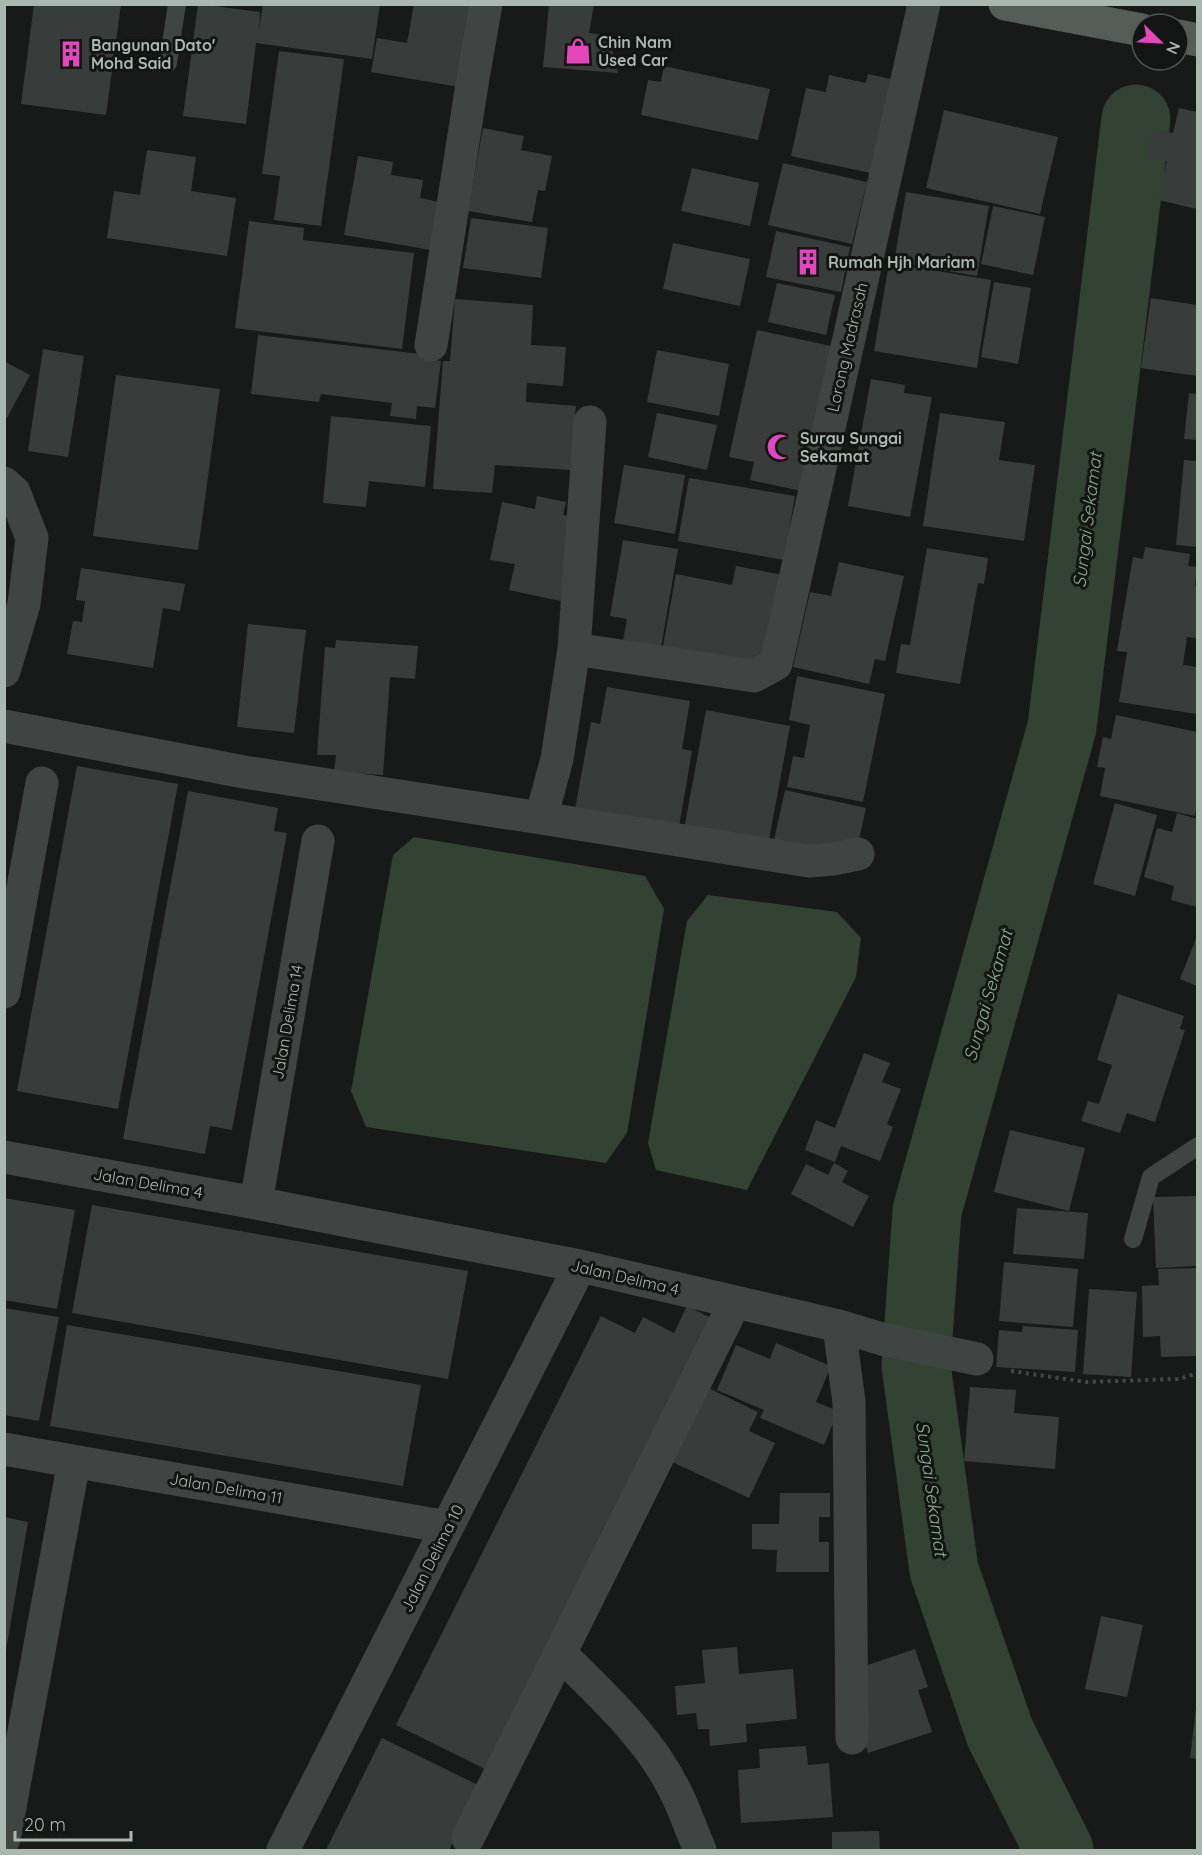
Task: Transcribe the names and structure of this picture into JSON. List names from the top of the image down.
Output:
{
  "streets": {
    "street": [
      "Lorong Madrasah",
      "Jalan Delima 14",
      "Jalan Delima 4",
      "Jalan Delima 11",
      "Jalan Delima 10"
    ]
  },
  "crossings": [
    ["Jalan Delima 14", "Jalan Delima 4"],
    ["Jalan Delima 4", "Jalan Delima 10"],
    ["Jalan Delima 11", "Jalan Delima 10"]
  ],
  "water": ["Sungai Sekamat"],
  "places": {
    "shop": ["Chin Nam Used Car"],
    "building": ["Bangunan Dato' Mohd Said", "Rumah Hjh Mariam"],
    "mosque": ["Surau Sungai Sekamat"]
  },
  "scale_bar": "20 m",
  "north": "bottom right"
}
